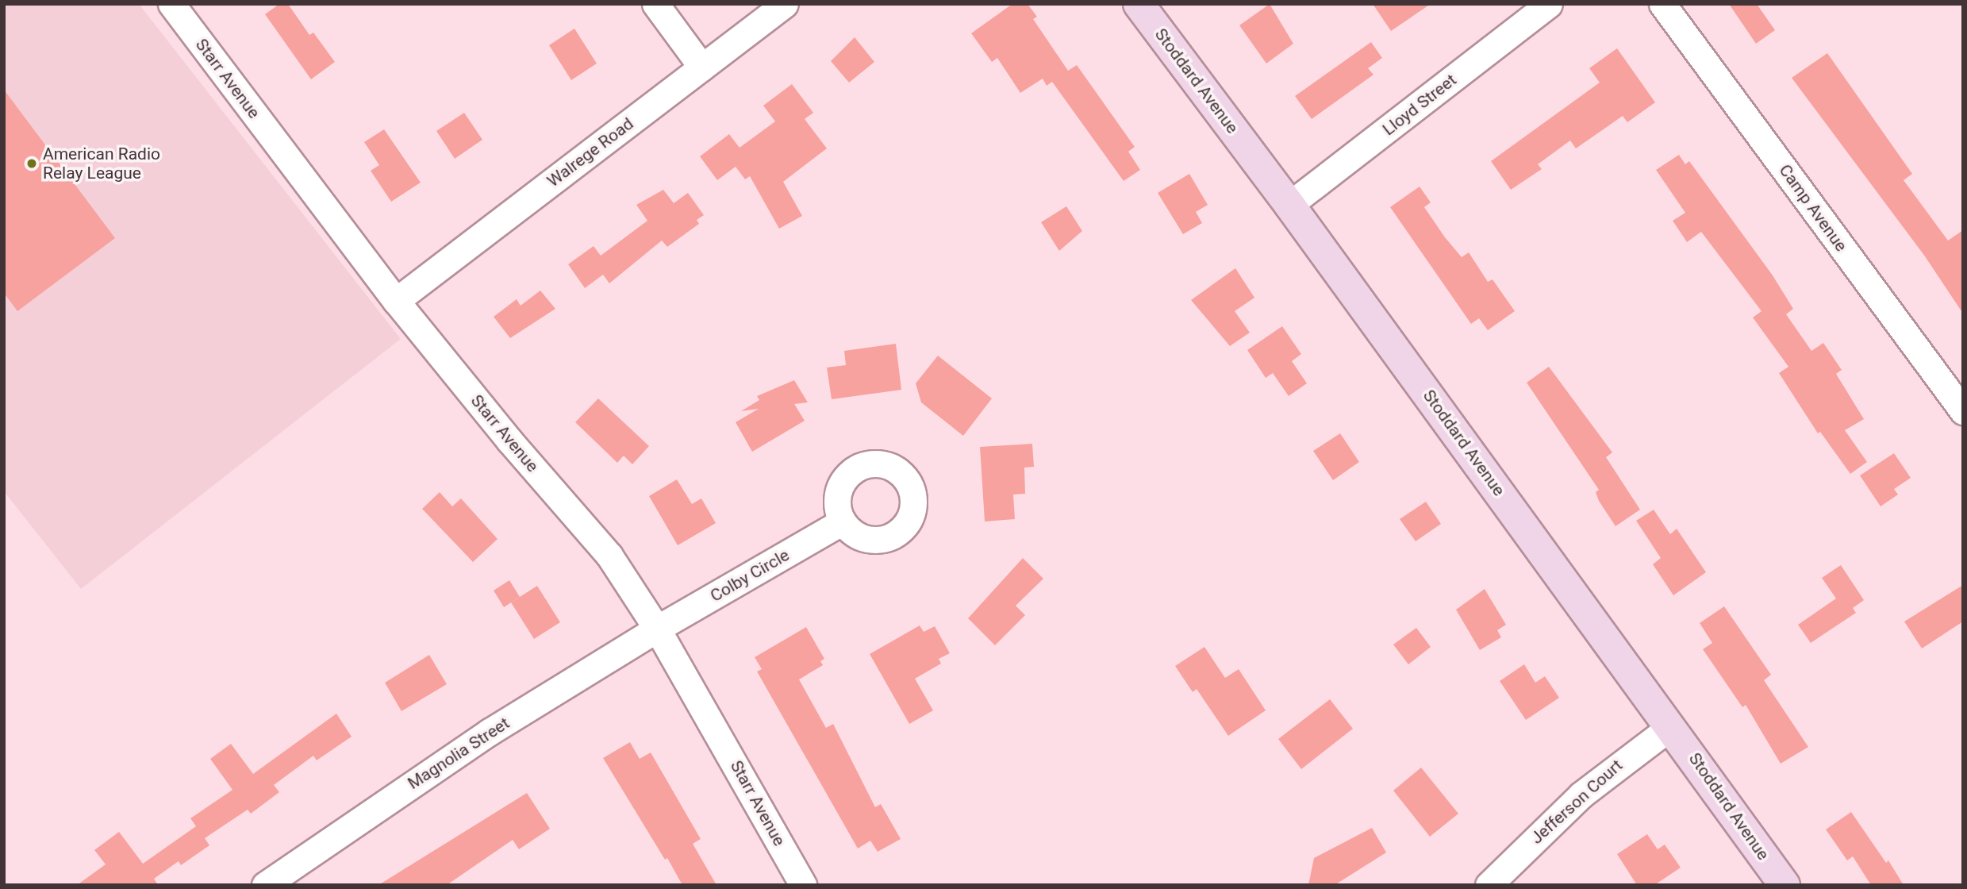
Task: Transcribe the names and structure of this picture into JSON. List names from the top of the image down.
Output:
{
  "streets": {
    "street": [
      "Starr Avenue",
      "Stoddard Avenue",
      "Lloyd Street",
      "Walrege Road",
      "Camp Avenue",
      "Colby Circle",
      "Magnolia Street",
      "Jefferson Court"
    ]
  },
  "crossings": [
    ["Starr Avenue", "Walrege Road"],
    ["Starr Avenue", "Colby Circle"],
    ["Starr Avenue", "Magnolia Street"],
    ["Stoddard Avenue", "Lloyd Street"],
    ["Stoddard Avenue", "Jefferson Court"],
    ["Colby Circle", "Magnolia Street"]
  ],
  "places": ["American Radio Relay League"]
}
